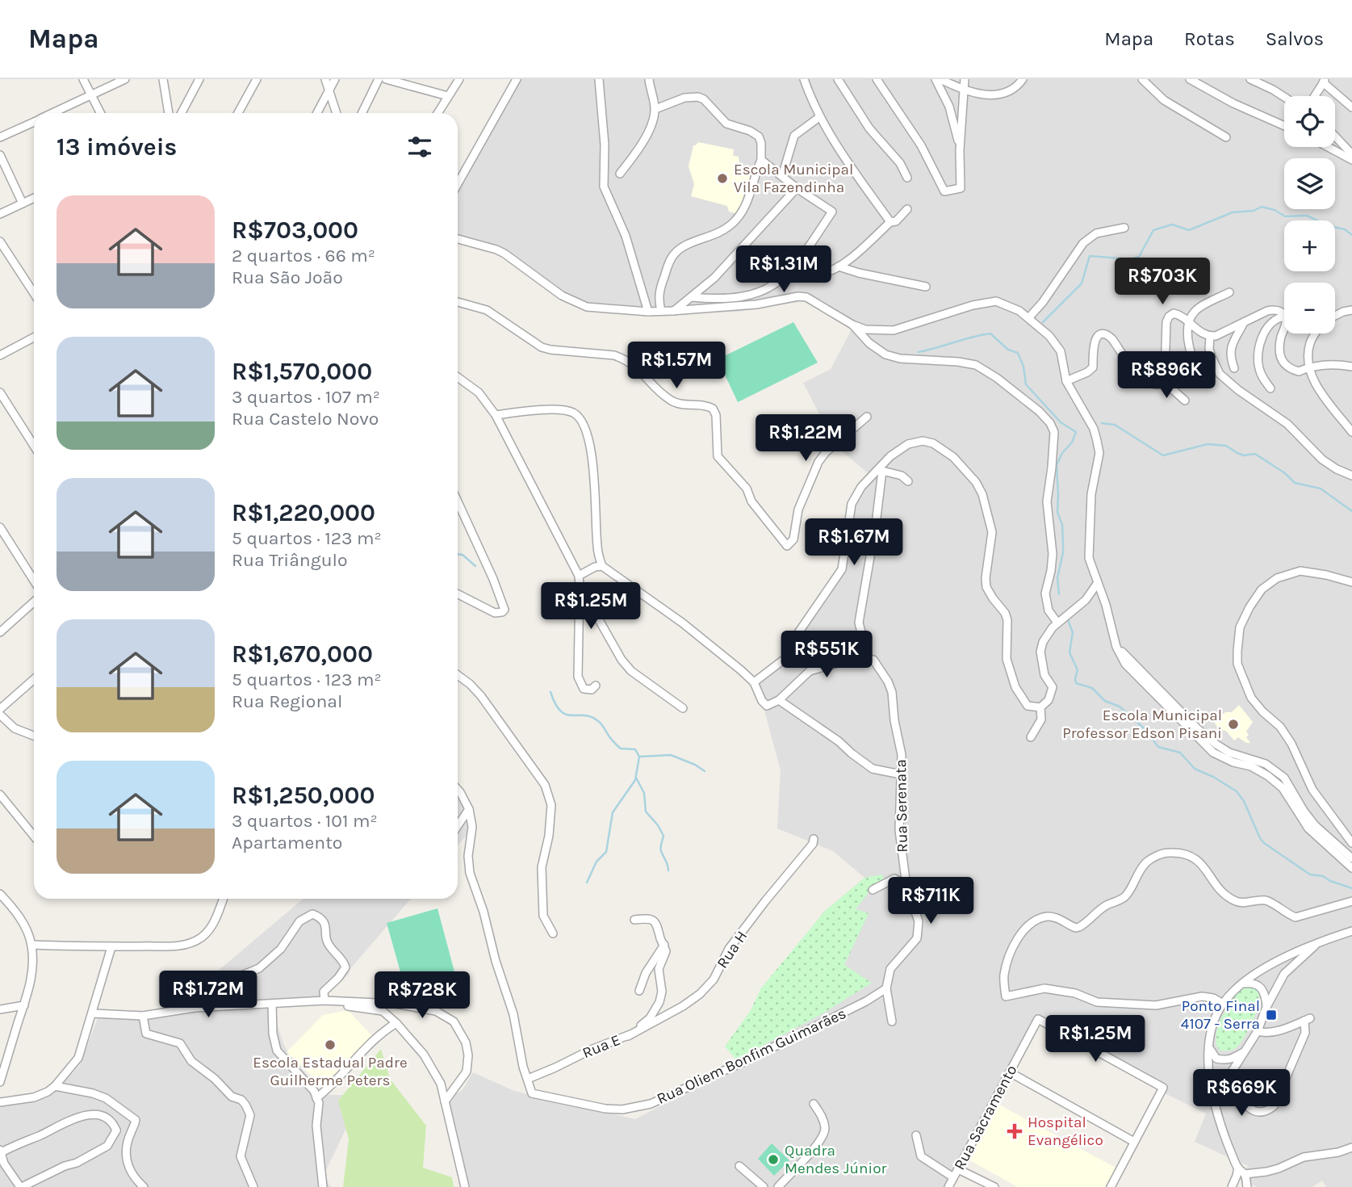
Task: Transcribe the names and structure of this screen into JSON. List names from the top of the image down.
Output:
{
  "streets": {
    "street": [
      "Rua Serenata",
      "Rua H",
      "Rua E",
      "Rua Oliem Bonfim Guimarães",
      "Rua Sacramento"
    ]
  },
  "crossings": [
    ["Rua Serenata", "Rua Oliem Bonfim Guimarães"],
    ["Rua H", "Rua E"],
    ["Rua E", "Rua Oliem Bonfim Guimarães"]
  ],
  "places": {
    "other": [
      "Escola Municipal Vila Fazendinha",
      "Escola Municipal Professor Edson Pisani",
      "Escola Estadual Padre Guilherme Peters",
      "Quadra Mendes Júnior"
    ],
    "transit": ["Ponto Final 4107 - Serra"],
    "health": ["Hospital Evangélico"]
  },
  "page": {
    "header": "Mapa",
    "nav": ["Mapa", "Rotas", "Salvos"],
    "map_buttons": ["+", "−"],
    "heading": "13 imóveis",
    "list": [
      {
        "name": "R$703,000",
        "note": "2 quartos · 66 m² · Rua São João"
      },
      {
        "name": "R$1,570,000",
        "note": "3 quartos · 107 m² · Rua Castelo Novo"
      },
      {
        "name": "R$1,220,000",
        "note": "5 quartos · 123 m² · Rua Triângulo"
      },
      {
        "name": "R$1,670,000",
        "note": "5 quartos · 123 m² · Rua Regional"
      },
      {
        "name": "R$1,250,000",
        "note": "3 quartos · 101 m² · Apartamento"
      }
    ],
    "price": [
      "R$1.31M",
      "R$703K",
      "R$1.57M",
      "R$896K",
      "R$1.22M",
      "R$1.67M",
      "R$1.25M",
      "R$551K",
      "R$711K",
      "R$1.72M",
      "R$728K",
      "R$1.25M",
      "R$669K"
    ]
  }
}
